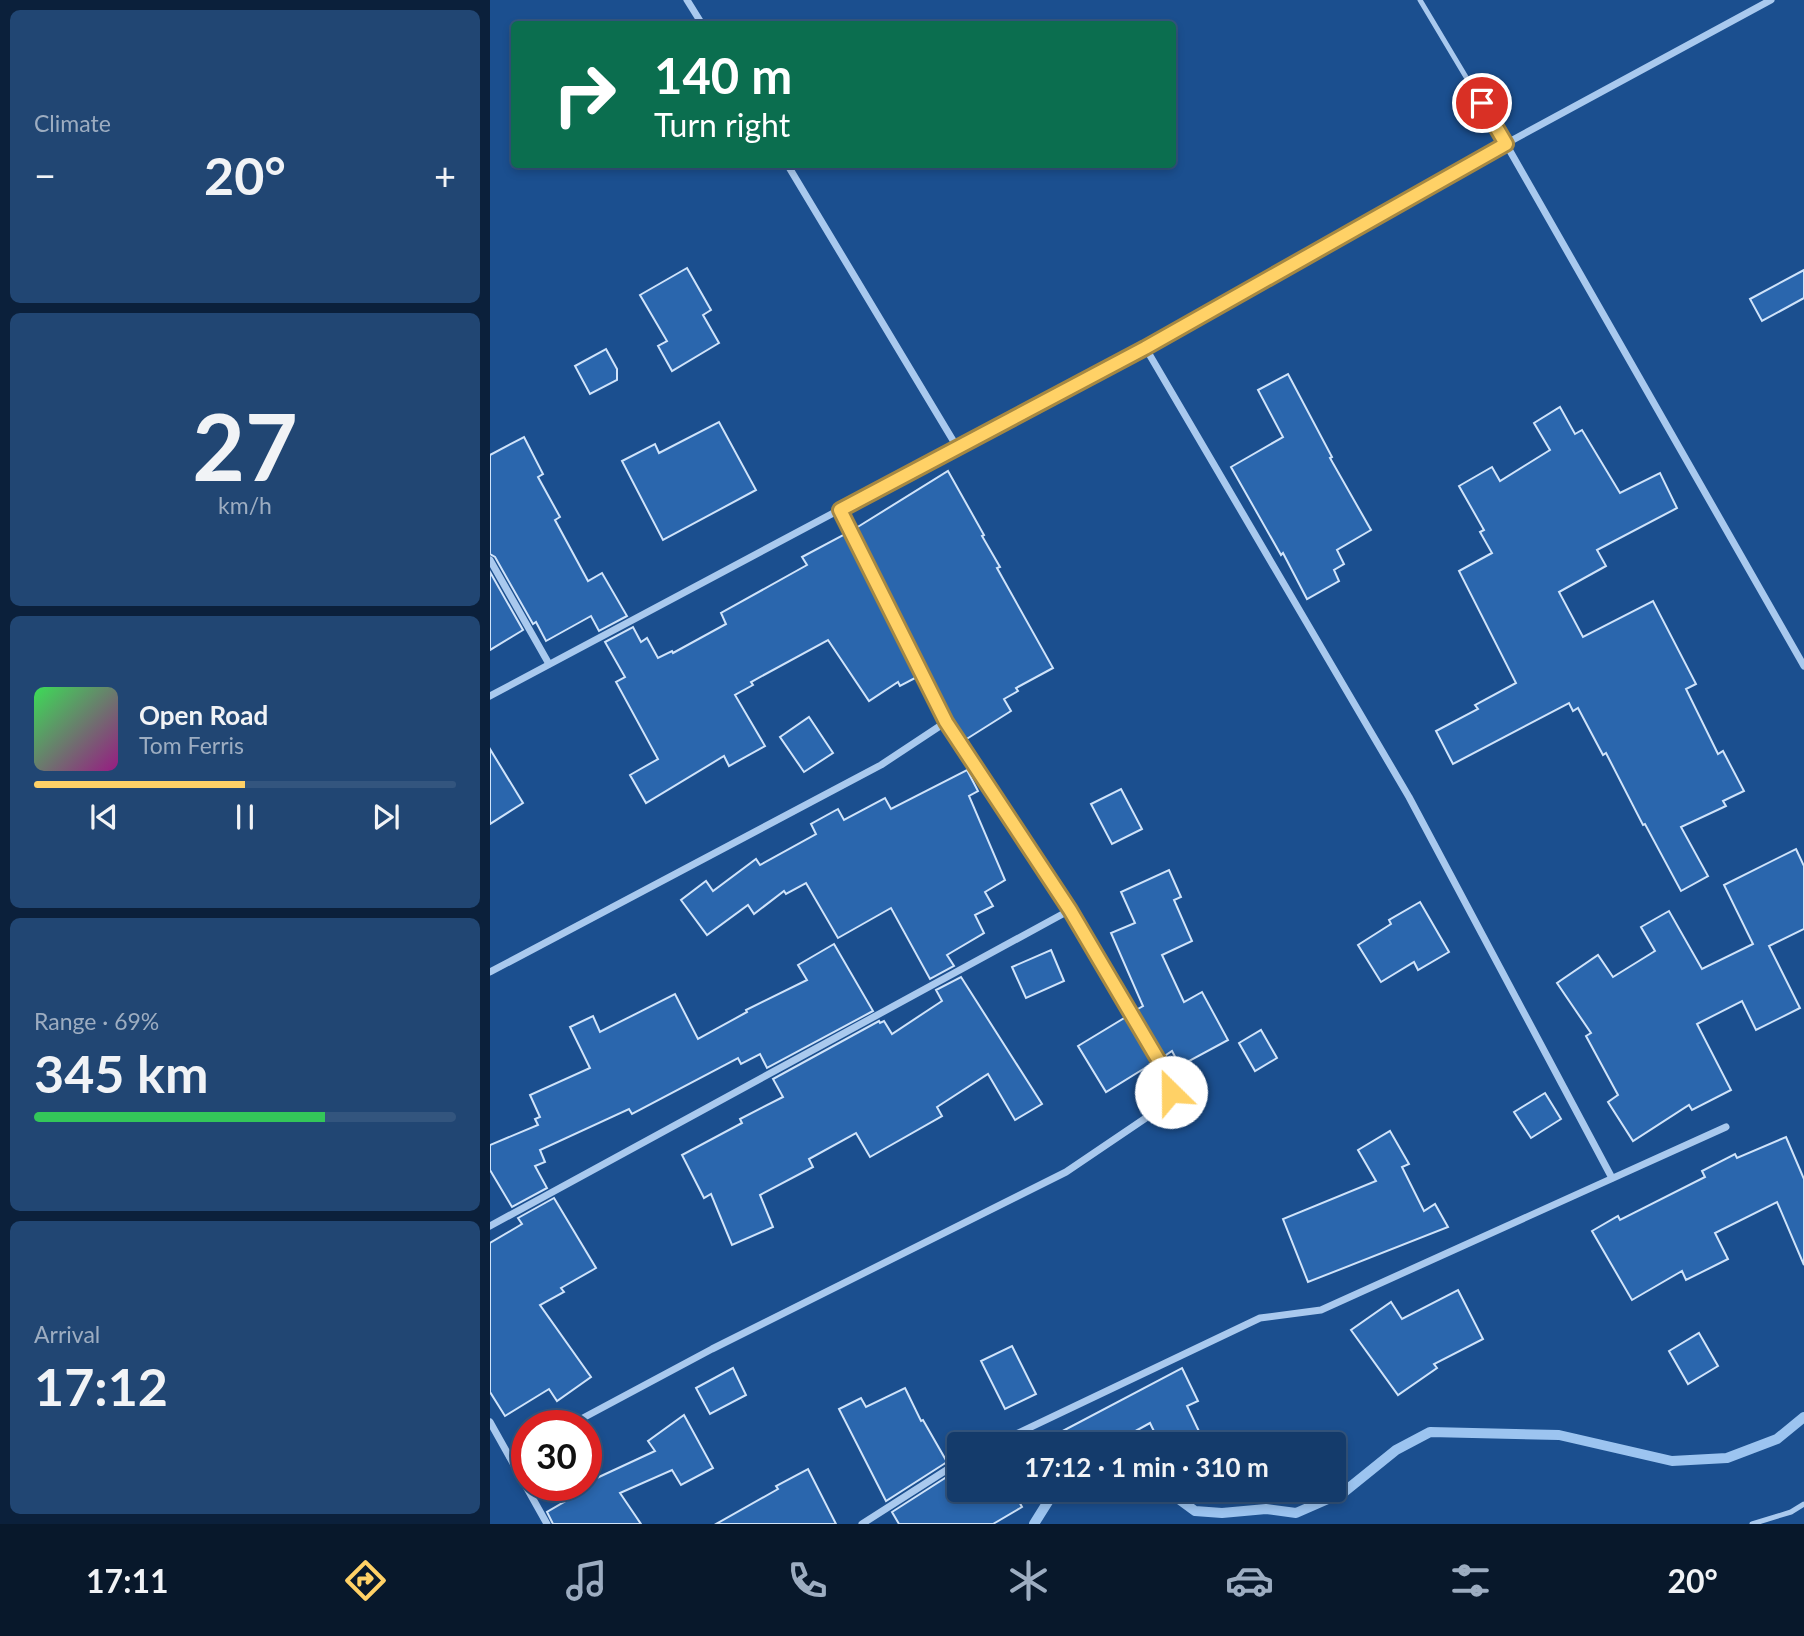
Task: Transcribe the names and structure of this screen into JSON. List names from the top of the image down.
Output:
{
  "page": {
    "tile": [
      "Climate",
      ["27", "km/h"],
      ["Range · 69%", "345 km"],
      ["Arrival", "17:12"]
    ],
    "turn": ["140 m", "Turn right"],
    "heat": ["−", "20°", "+"],
    "song": ["Open Road", "Tom Ferris"],
    "limit": "30",
    "trip": "17:12 · 1 min · 310 m",
    "tabs": ["17:11", "20°"]
  }
}
